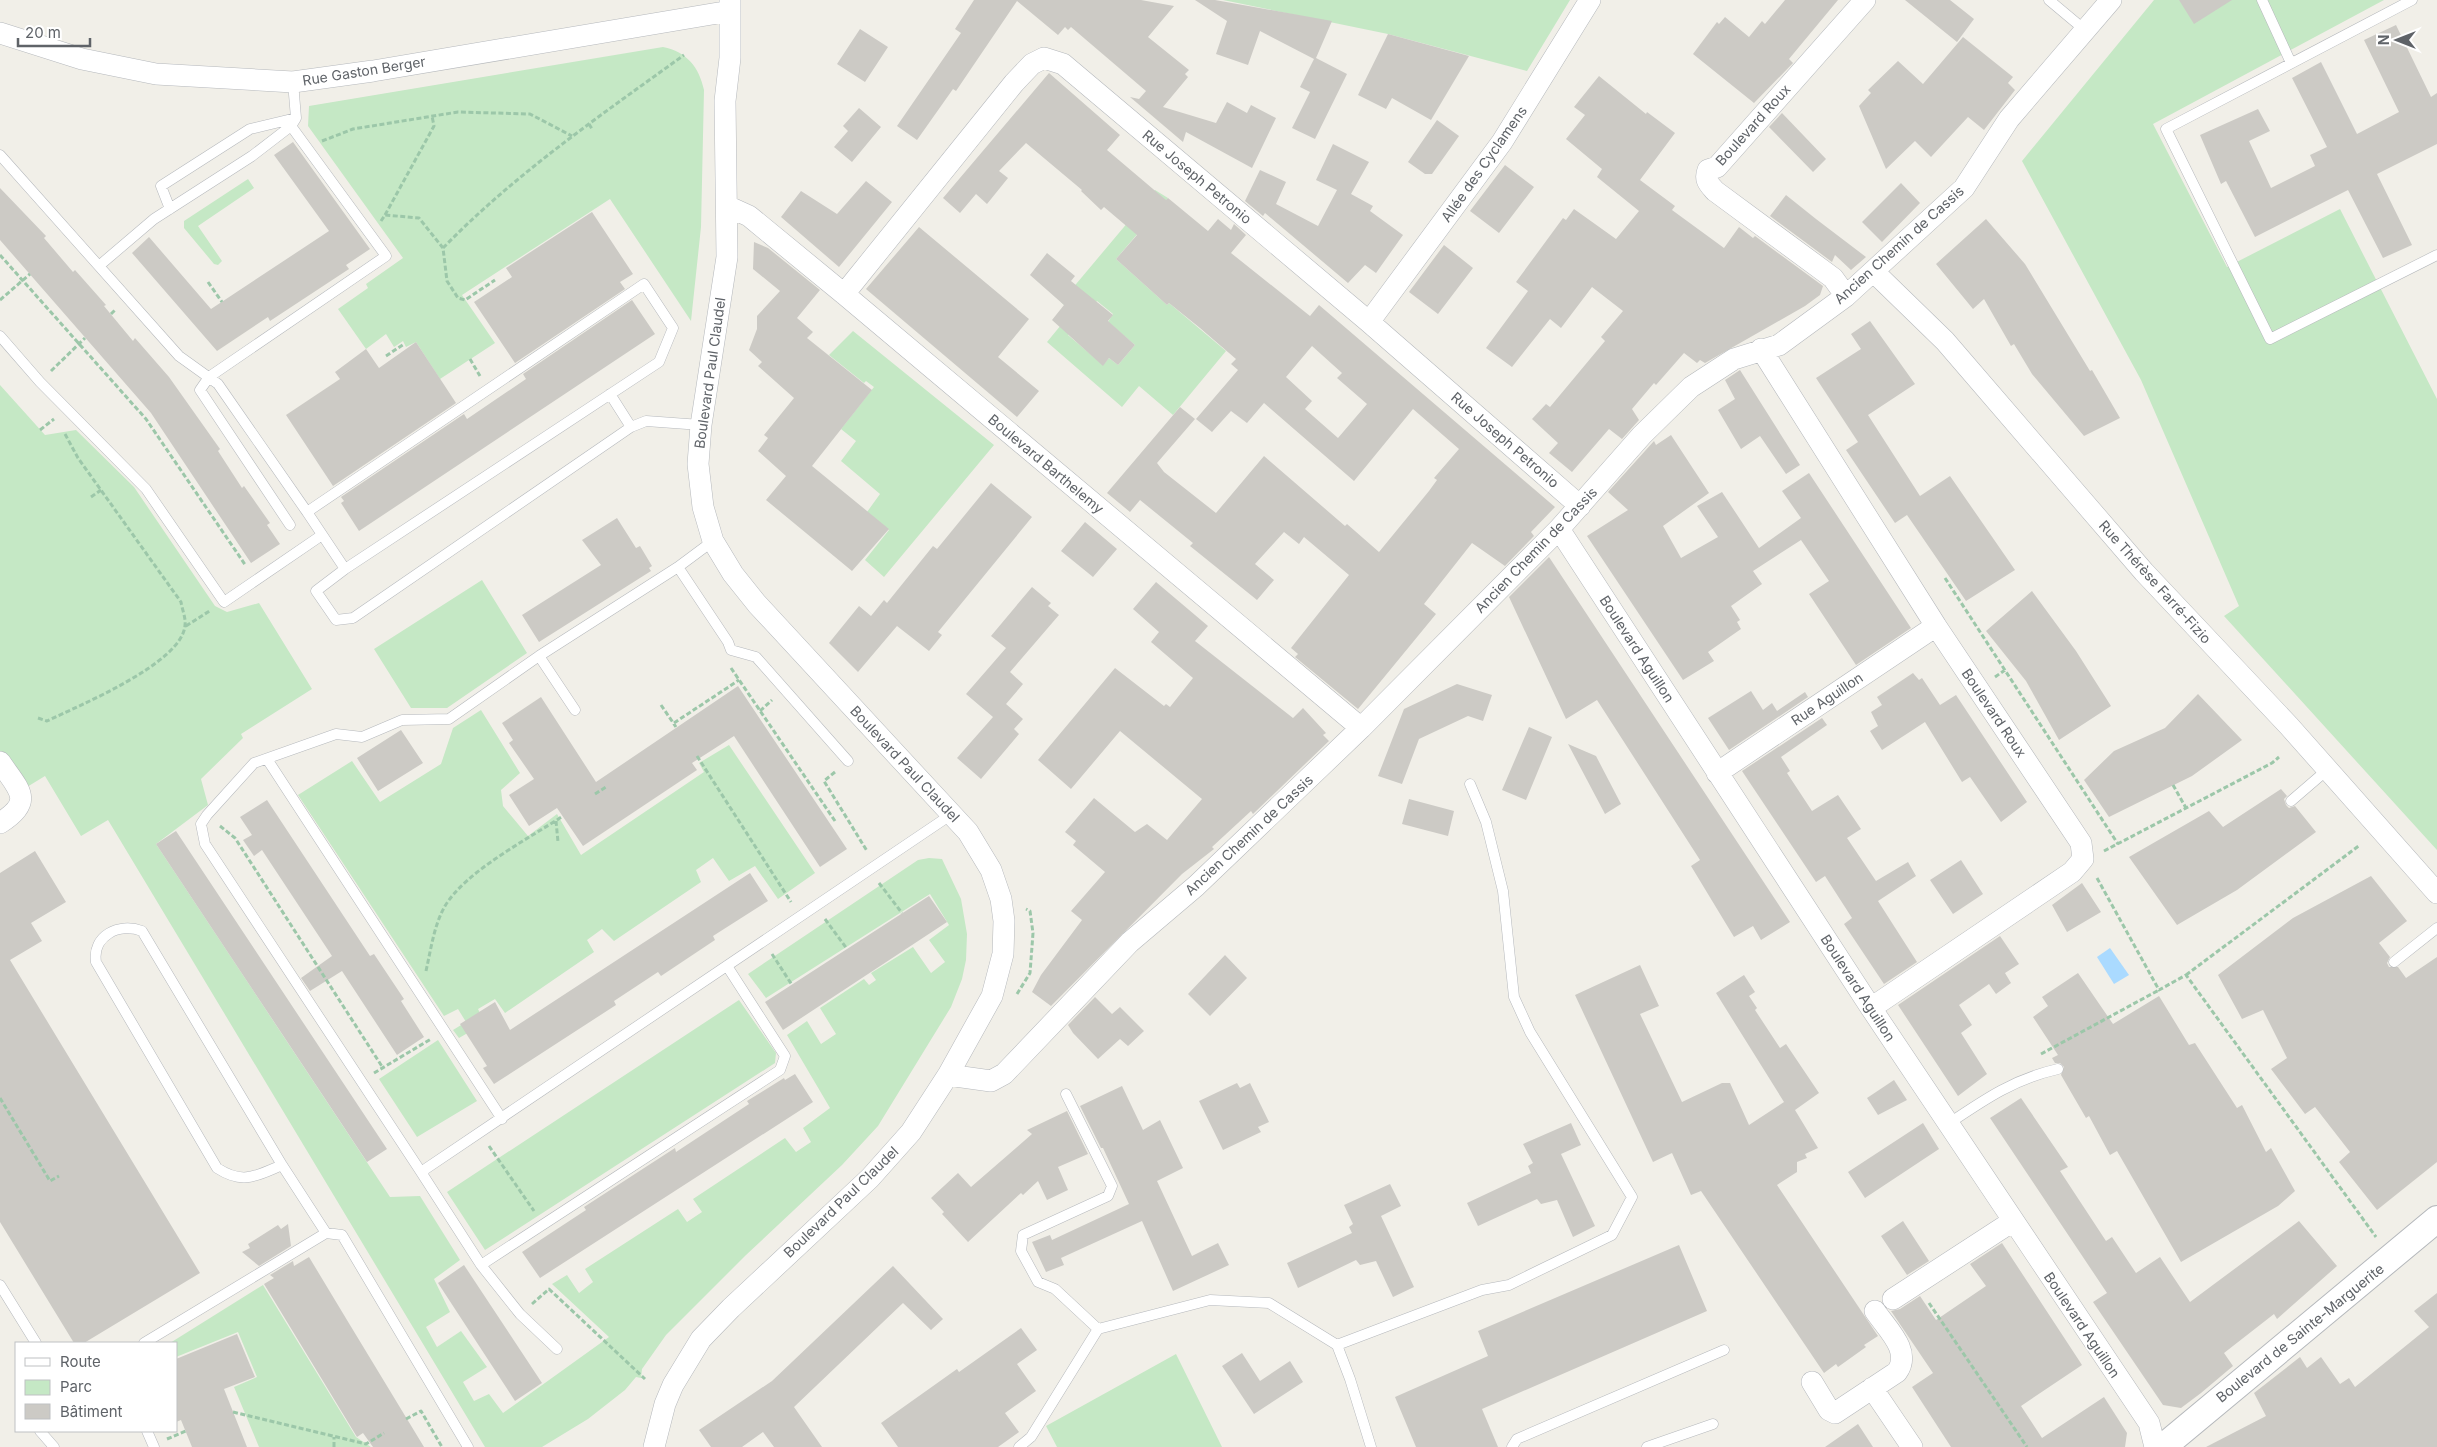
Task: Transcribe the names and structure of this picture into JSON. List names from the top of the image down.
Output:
{
  "streets": {
    "street": [
      "Rue Gaston Berger",
      "Boulevard Roux",
      "Allée des Cyclamens",
      "Rue Joseph Petronio",
      "Ancien Chemin de Cassis",
      "Boulevard Paul Claudel",
      "Boulevard Barthelemy",
      "Rue Thérèse Farré-Fizio",
      "Boulevard Aguillon",
      "Rue Aguillon",
      "Boulevard de Sainte-Marguerite"
    ]
  },
  "crossings": [
    ["Rue Gaston Berger", "Boulevard Paul Claudel"],
    ["Boulevard Roux", "Ancien Chemin de Cassis"],
    ["Boulevard Roux", "Rue Aguillon"],
    ["Allée des Cyclamens", "Rue Joseph Petronio"],
    ["Rue Joseph Petronio", "Ancien Chemin de Cassis"],
    ["Rue Joseph Petronio", "Boulevard Barthelemy"],
    ["Ancien Chemin de Cassis", "Boulevard Paul Claudel"],
    ["Ancien Chemin de Cassis", "Boulevard Barthelemy"],
    ["Ancien Chemin de Cassis", "Rue Thérèse Farré-Fizio"],
    ["Ancien Chemin de Cassis", "Boulevard Aguillon"],
    ["Boulevard Paul Claudel", "Boulevard Barthelemy"],
    ["Boulevard Aguillon", "Rue Aguillon"]
  ],
  "legend": ["Route", "Parc", "Bâtiment"],
  "scale_bar": "20 m",
  "north": "left"
}
